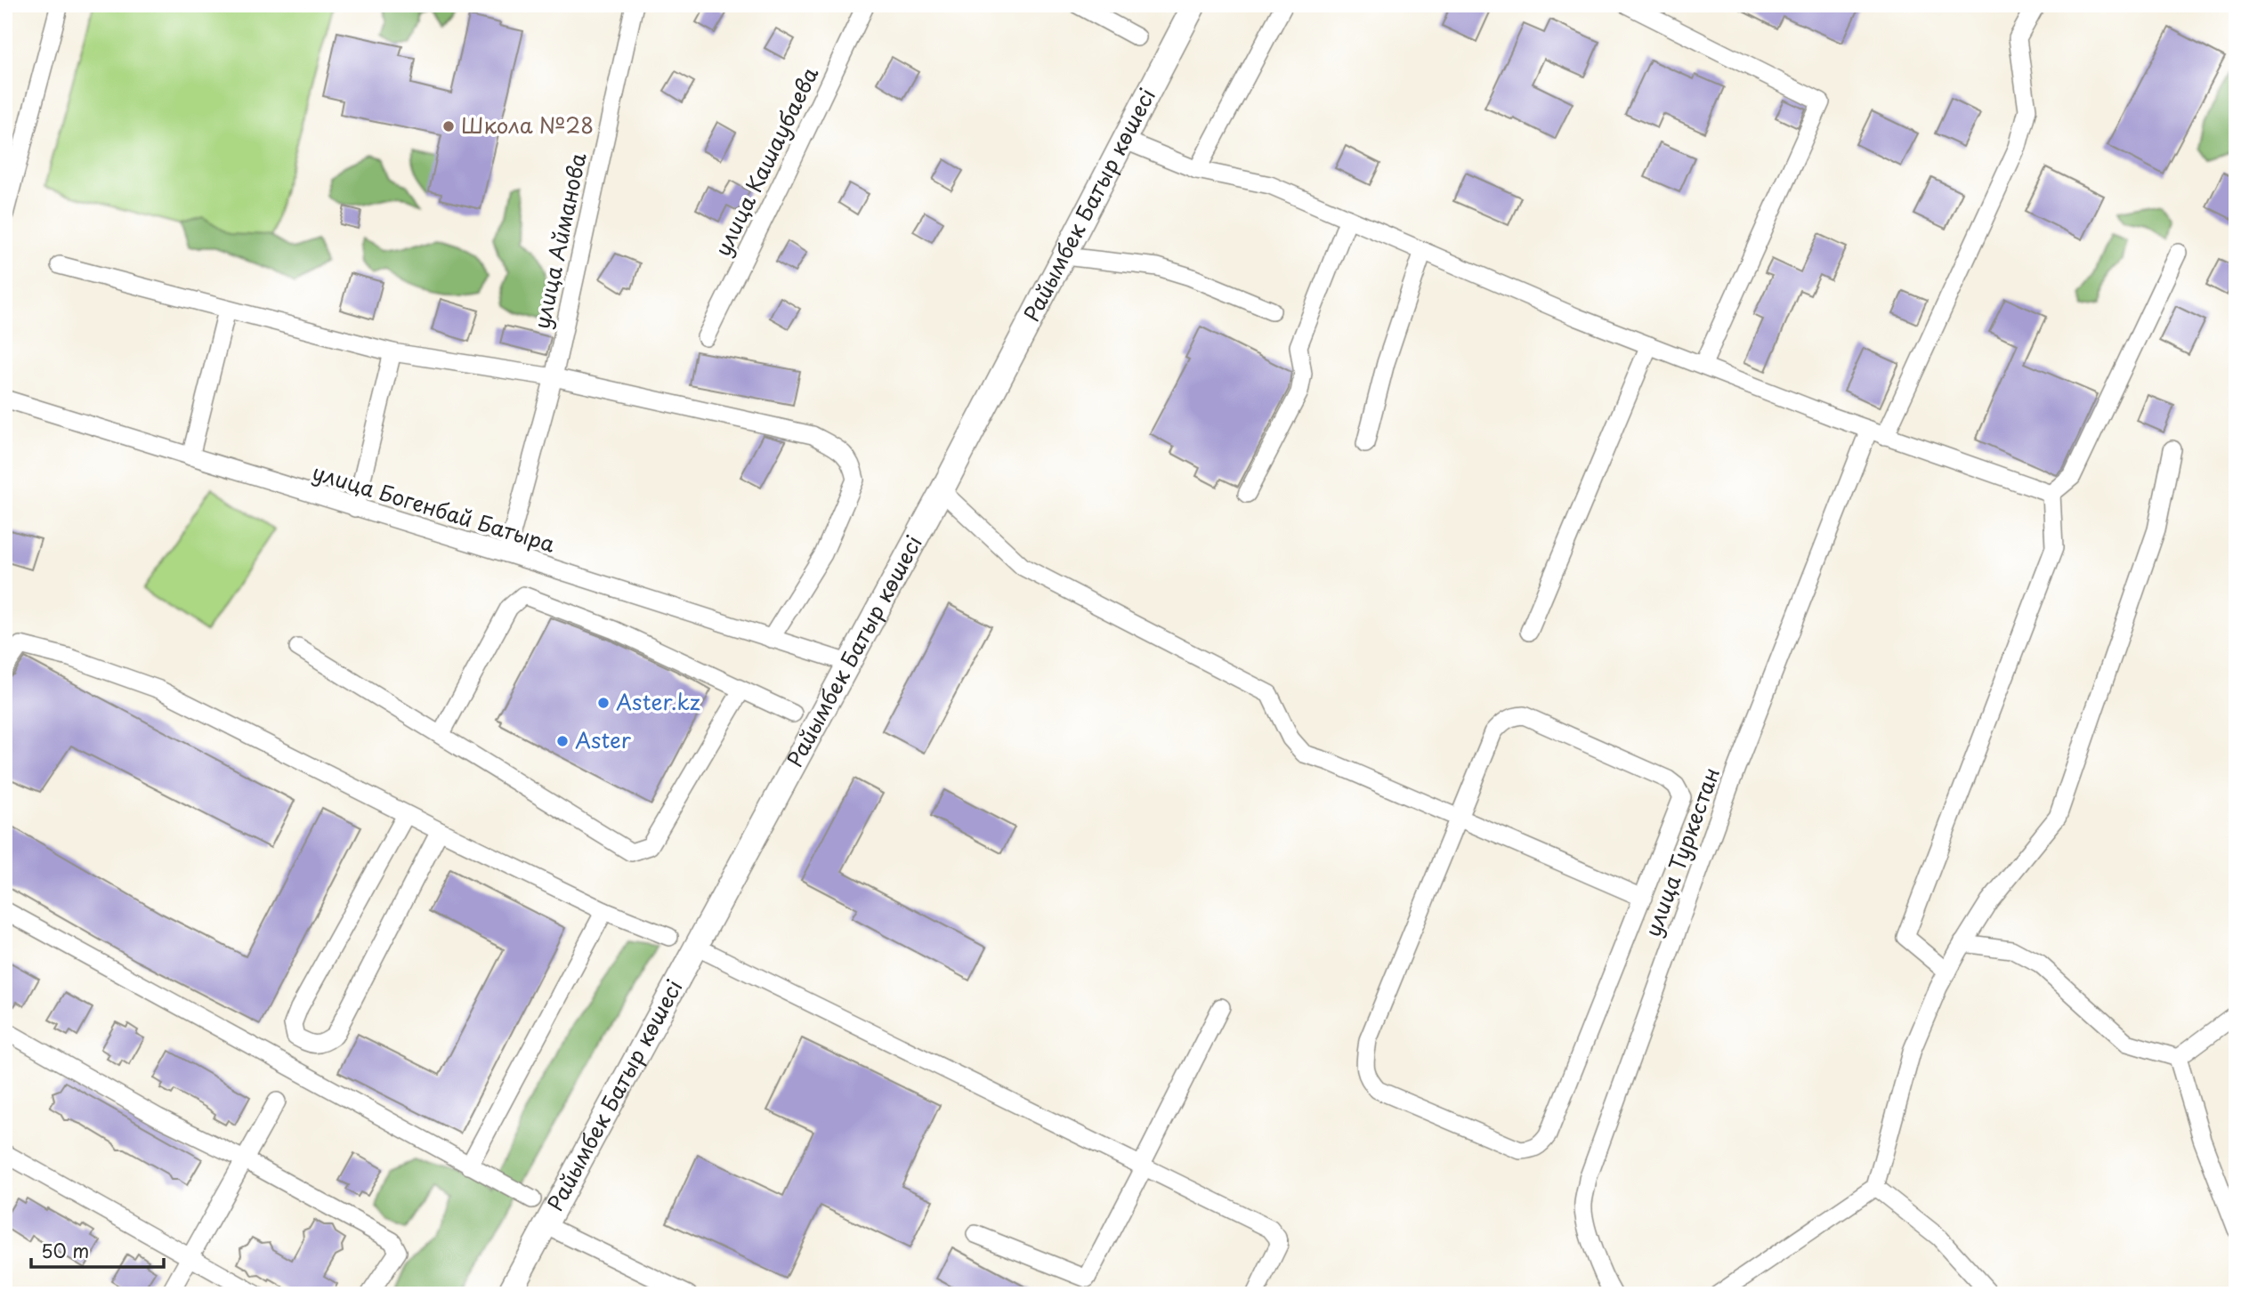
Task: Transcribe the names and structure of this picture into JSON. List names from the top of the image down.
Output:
{
  "streets": {
    "main road": ["Райымбек Батыр көшесі"],
    "street": [
      "улица Кашаубаева",
      "улица Айманова",
      "улица Богенбай Батыра",
      "улица Туркестан"
    ]
  },
  "crossings": [
    ["Райымбек Батыр көшесі", "улица Богенбай Батыра"],
    ["улица Айманова", "улица Богенбай Батыра"]
  ],
  "places": ["Школа №28", "Aster.kz", "Aster"],
  "scale_bar": "50 m"
}
